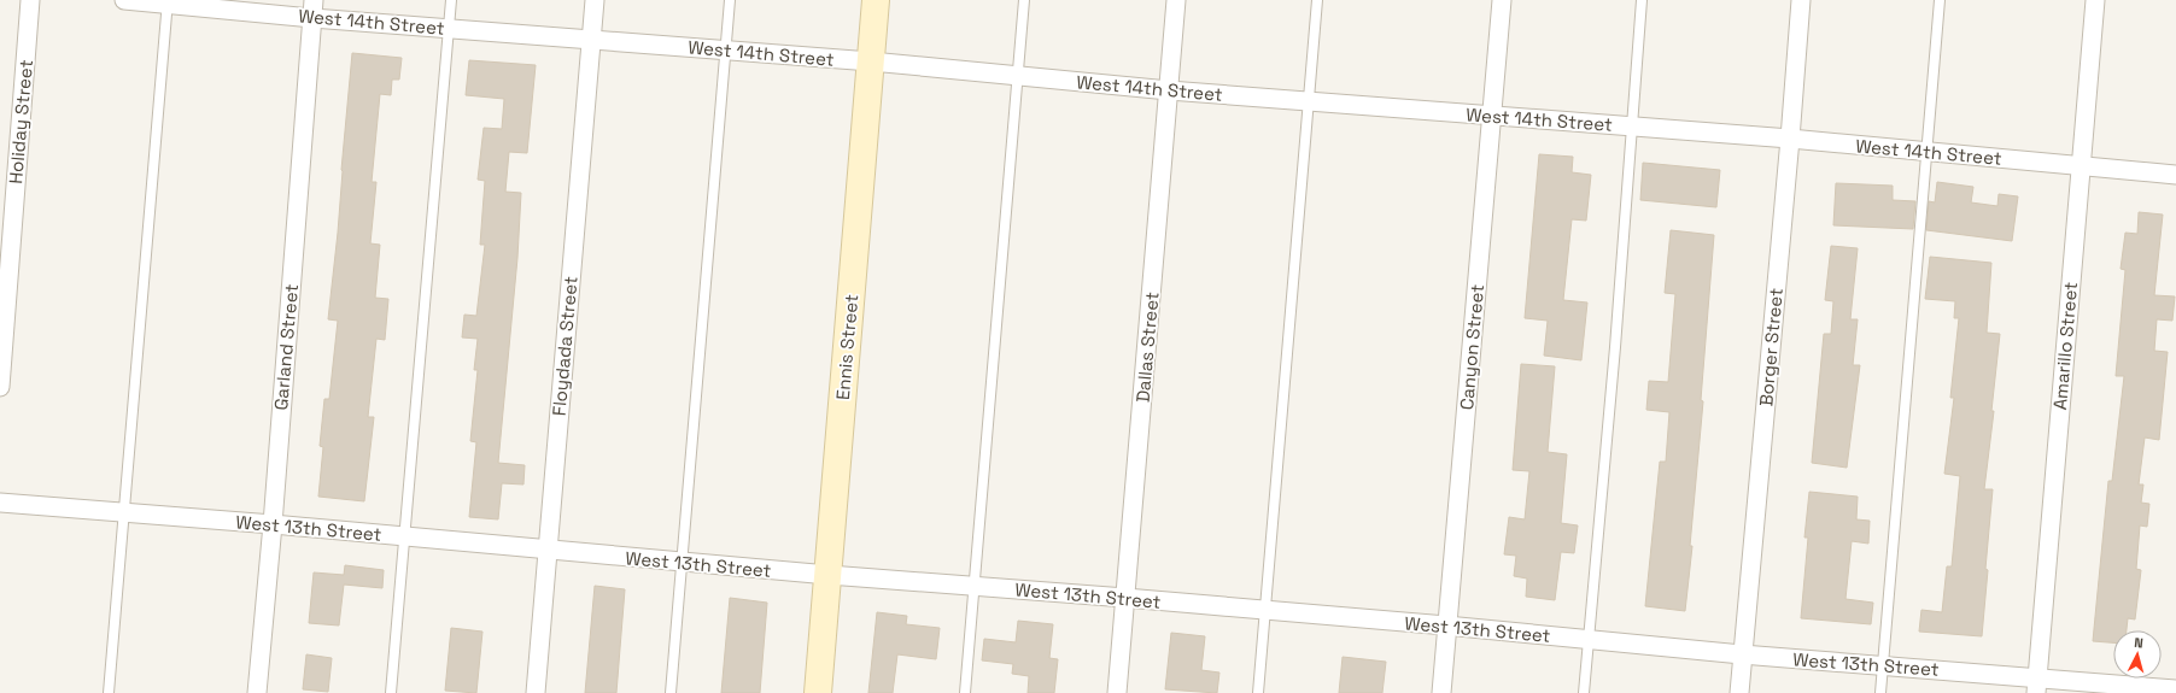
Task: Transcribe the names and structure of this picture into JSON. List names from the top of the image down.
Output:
{
  "streets": {
    "main road": ["Ennis Street"],
    "street": [
      "West 14th Street",
      "Holiday Street",
      "Floydada Street",
      "Amarillo Street",
      "Garland Street",
      "Dallas Street",
      "Canyon Street",
      "Borger Street",
      "West 13th Street"
    ]
  },
  "crossings": [
    ["West 14th Street", "Floydada Street"],
    ["West 14th Street", "Amarillo Street"],
    ["West 14th Street", "Garland Street"],
    ["West 14th Street", "Ennis Street"],
    ["West 14th Street", "Dallas Street"],
    ["West 14th Street", "Canyon Street"],
    ["West 14th Street", "Borger Street"],
    ["Floydada Street", "West 13th Street"],
    ["Amarillo Street", "West 13th Street"],
    ["Garland Street", "West 13th Street"],
    ["Ennis Street", "West 13th Street"],
    ["Dallas Street", "West 13th Street"],
    ["Canyon Street", "West 13th Street"],
    ["Borger Street", "West 13th Street"]
  ],
  "north": "top"
}
